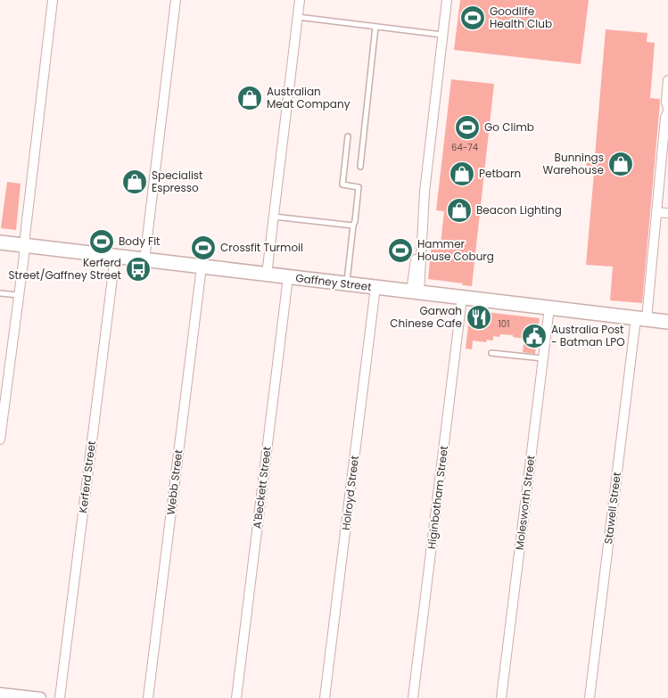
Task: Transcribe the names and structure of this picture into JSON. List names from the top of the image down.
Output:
{
  "streets": {
    "main road": ["Gaffney Street"],
    "street": [
      "Kerferd Street",
      "Webb Street",
      "A'Beckett Street",
      "Holroyd Street",
      "Higinbotham Street",
      "Molesworth Street",
      "Stawell Street"
    ]
  },
  "crossings": [
    ["Gaffney Street", "Kerferd Street"],
    ["Gaffney Street", "Webb Street"],
    ["Gaffney Street", "A'Beckett Street"],
    ["Gaffney Street", "Holroyd Street"],
    ["Gaffney Street", "Higinbotham Street"],
    ["Gaffney Street", "Molesworth Street"],
    ["Gaffney Street", "Stawell Street"]
  ],
  "places": {
    "sports": [
      "Goodlife Health Club",
      "Go Climb",
      "Body Fit",
      "Crossfit Turmoil",
      "Hammer House Coburg"
    ],
    "shop": [
      "Australian Meat Company",
      "Bunnings Warehouse",
      "Petbarn",
      "Specialist Espresso",
      "Beacon Lighting"
    ],
    "bus stop": ["Kerferd Street/Gaffney Street"],
    "restaurant": ["Garwah Chinese Cafe"],
    "public building": ["Australia Post - Batman LPO"]
  },
  "house_numbers": ["64-74", "101"]
}
